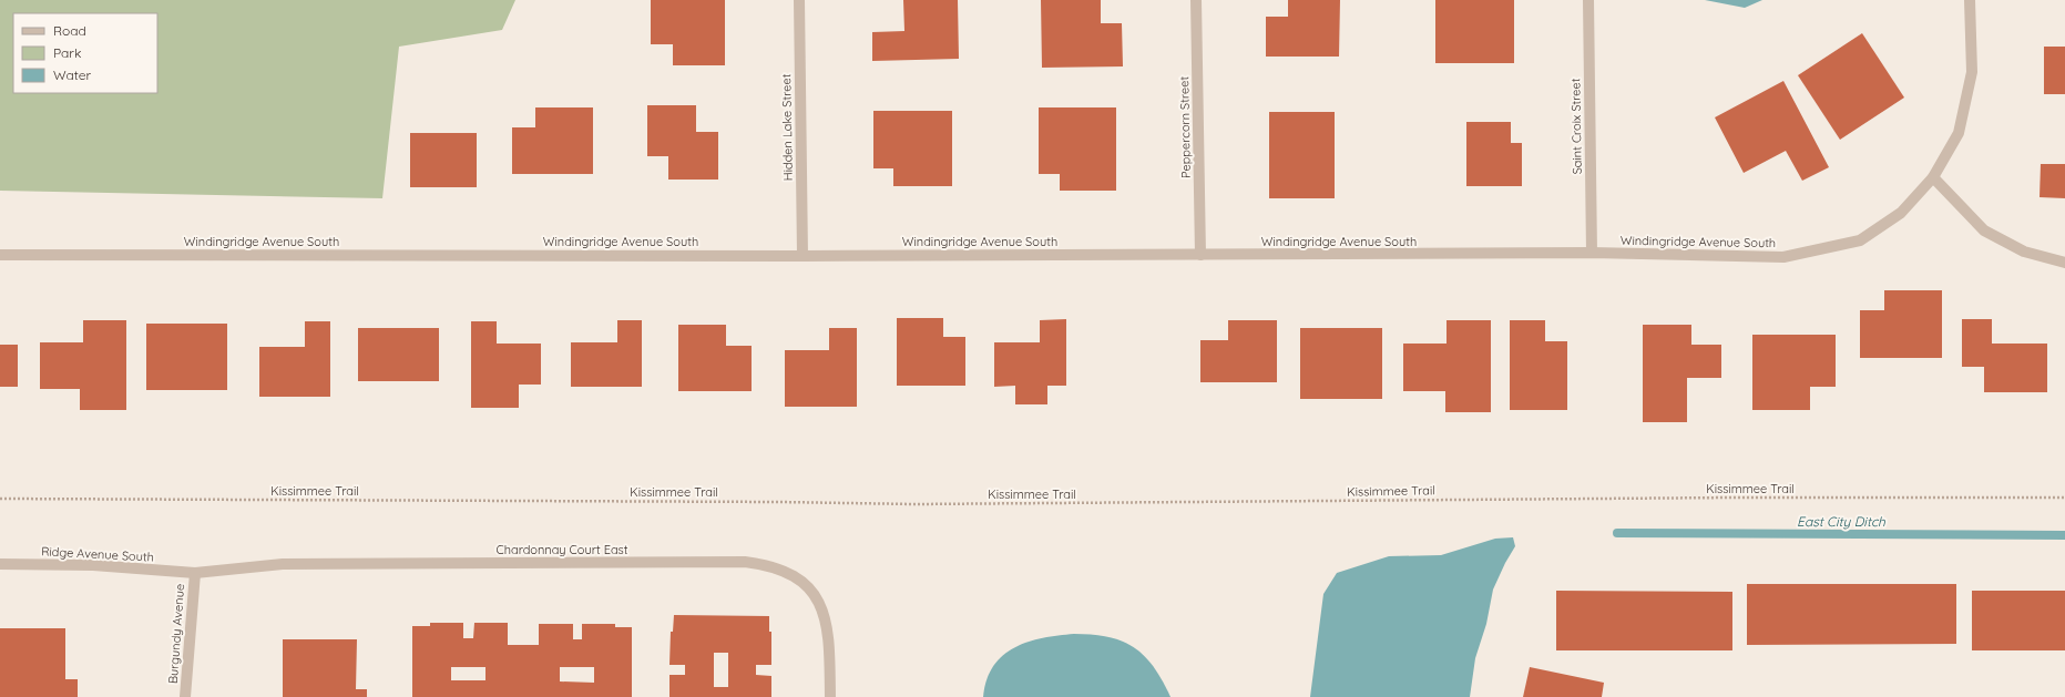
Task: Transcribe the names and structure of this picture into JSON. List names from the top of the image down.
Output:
{
  "streets": {
    "street": [
      "Saint Croix Street",
      "Hidden Lake Street",
      "Peppercorn Street",
      "Windingridge Avenue South",
      "Chardonnay Court East",
      "Ridge Avenue South",
      "Burgundy Avenue"
    ],
    "path": ["Kissimmee Trail"]
  },
  "crossings": [
    ["Saint Croix Street", "Windingridge Avenue South"],
    ["Hidden Lake Street", "Windingridge Avenue South"],
    ["Peppercorn Street", "Windingridge Avenue South"],
    ["Chardonnay Court East", "Ridge Avenue South"],
    ["Chardonnay Court East", "Burgundy Avenue"],
    ["Ridge Avenue South", "Burgundy Avenue"]
  ],
  "water": ["East City Ditch"],
  "legend": ["Road", "Park", "Water"]
}
